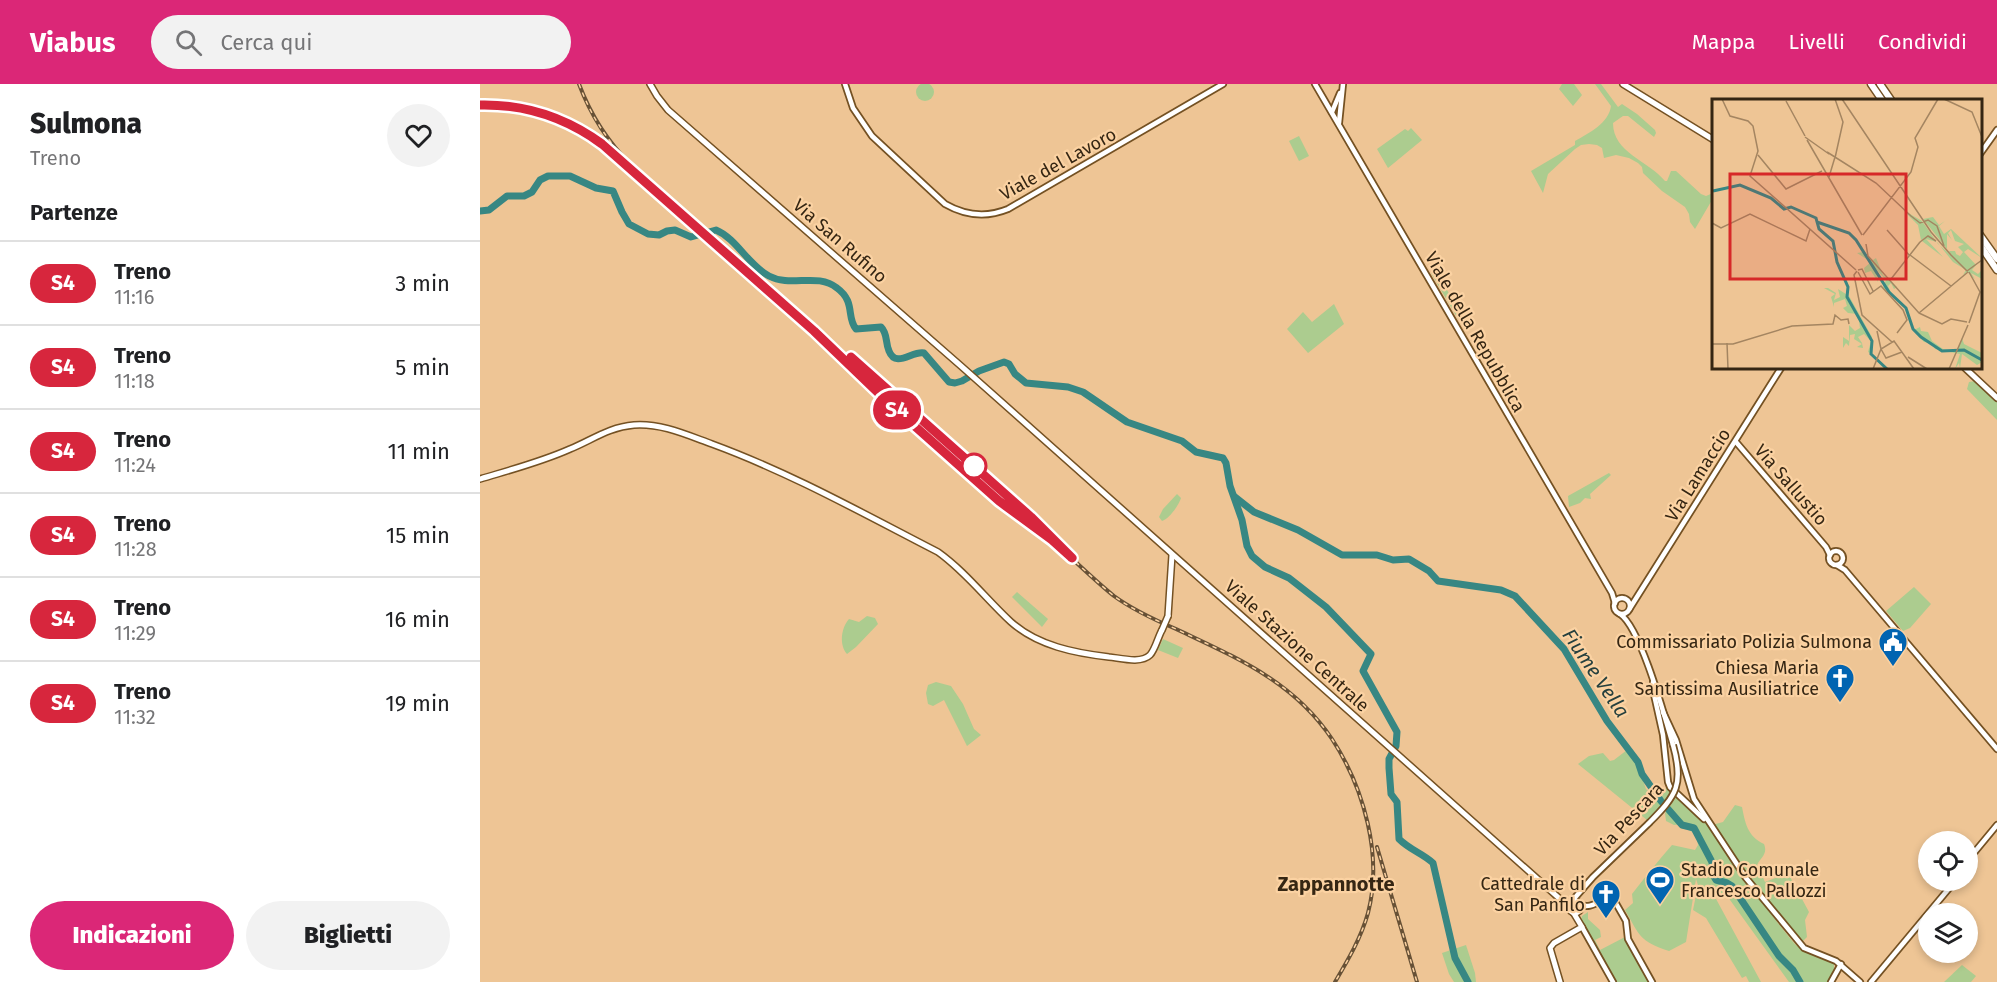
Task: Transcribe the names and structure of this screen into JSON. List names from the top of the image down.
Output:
{
  "streets": {
    "main road": ["Via San Rufino", "Viale Stazione Centrale"],
    "street": [
      "Viale del Lavoro",
      "Viale della Repubblica",
      "Via Lamaccio",
      "Via Sallustio",
      "Via Pescara"
    ]
  },
  "crossings": [
    ["Via San Rufino", "Viale Stazione Centrale"],
    ["Viale della Repubblica", "Via Lamaccio"],
    ["Viale della Repubblica", "Via Pescara"],
    ["Via Lamaccio", "Via Sallustio"],
    ["Via Lamaccio", "Via Pescara"],
    ["Viale Stazione Centrale", "Via Pescara"]
  ],
  "districts": ["Zappannotte"],
  "water": ["Fiume Vella"],
  "places": {
    "public building": ["Commissariato Polizia Sulmona"],
    "church": ["Chiesa Maria Santissima Ausiliatrice", "Cattedrale di San Panfilo"],
    "sports": ["Stadio Comunale Francesco Pallozzi"]
  },
  "page": {
    "header": "Viabus",
    "search": "Cerca qui",
    "nav": ["Mappa", "Livelli", "Condividi"],
    "heading": [
      ["Sulmona", "Treno"],
      "Partenze"
    ],
    "on_map": "S4",
    "list": [
      {
        "mark": "S4",
        "name": "Treno",
        "note": "11:16",
        "value": "3 min"
      },
      {
        "mark": "S4",
        "name": "Treno",
        "note": "11:18",
        "value": "5 min"
      },
      {
        "mark": "S4",
        "name": "Treno",
        "note": "11:24",
        "value": "11 min"
      },
      {
        "mark": "S4",
        "name": "Treno",
        "note": "11:28",
        "value": "15 min"
      },
      {
        "mark": "S4",
        "name": "Treno",
        "note": "11:29",
        "value": "16 min"
      },
      {
        "mark": "S4",
        "name": "Treno",
        "note": "11:32",
        "value": "19 min"
      }
    ],
    "buttons": ["Indicazioni", "Biglietti"]
  }
}
